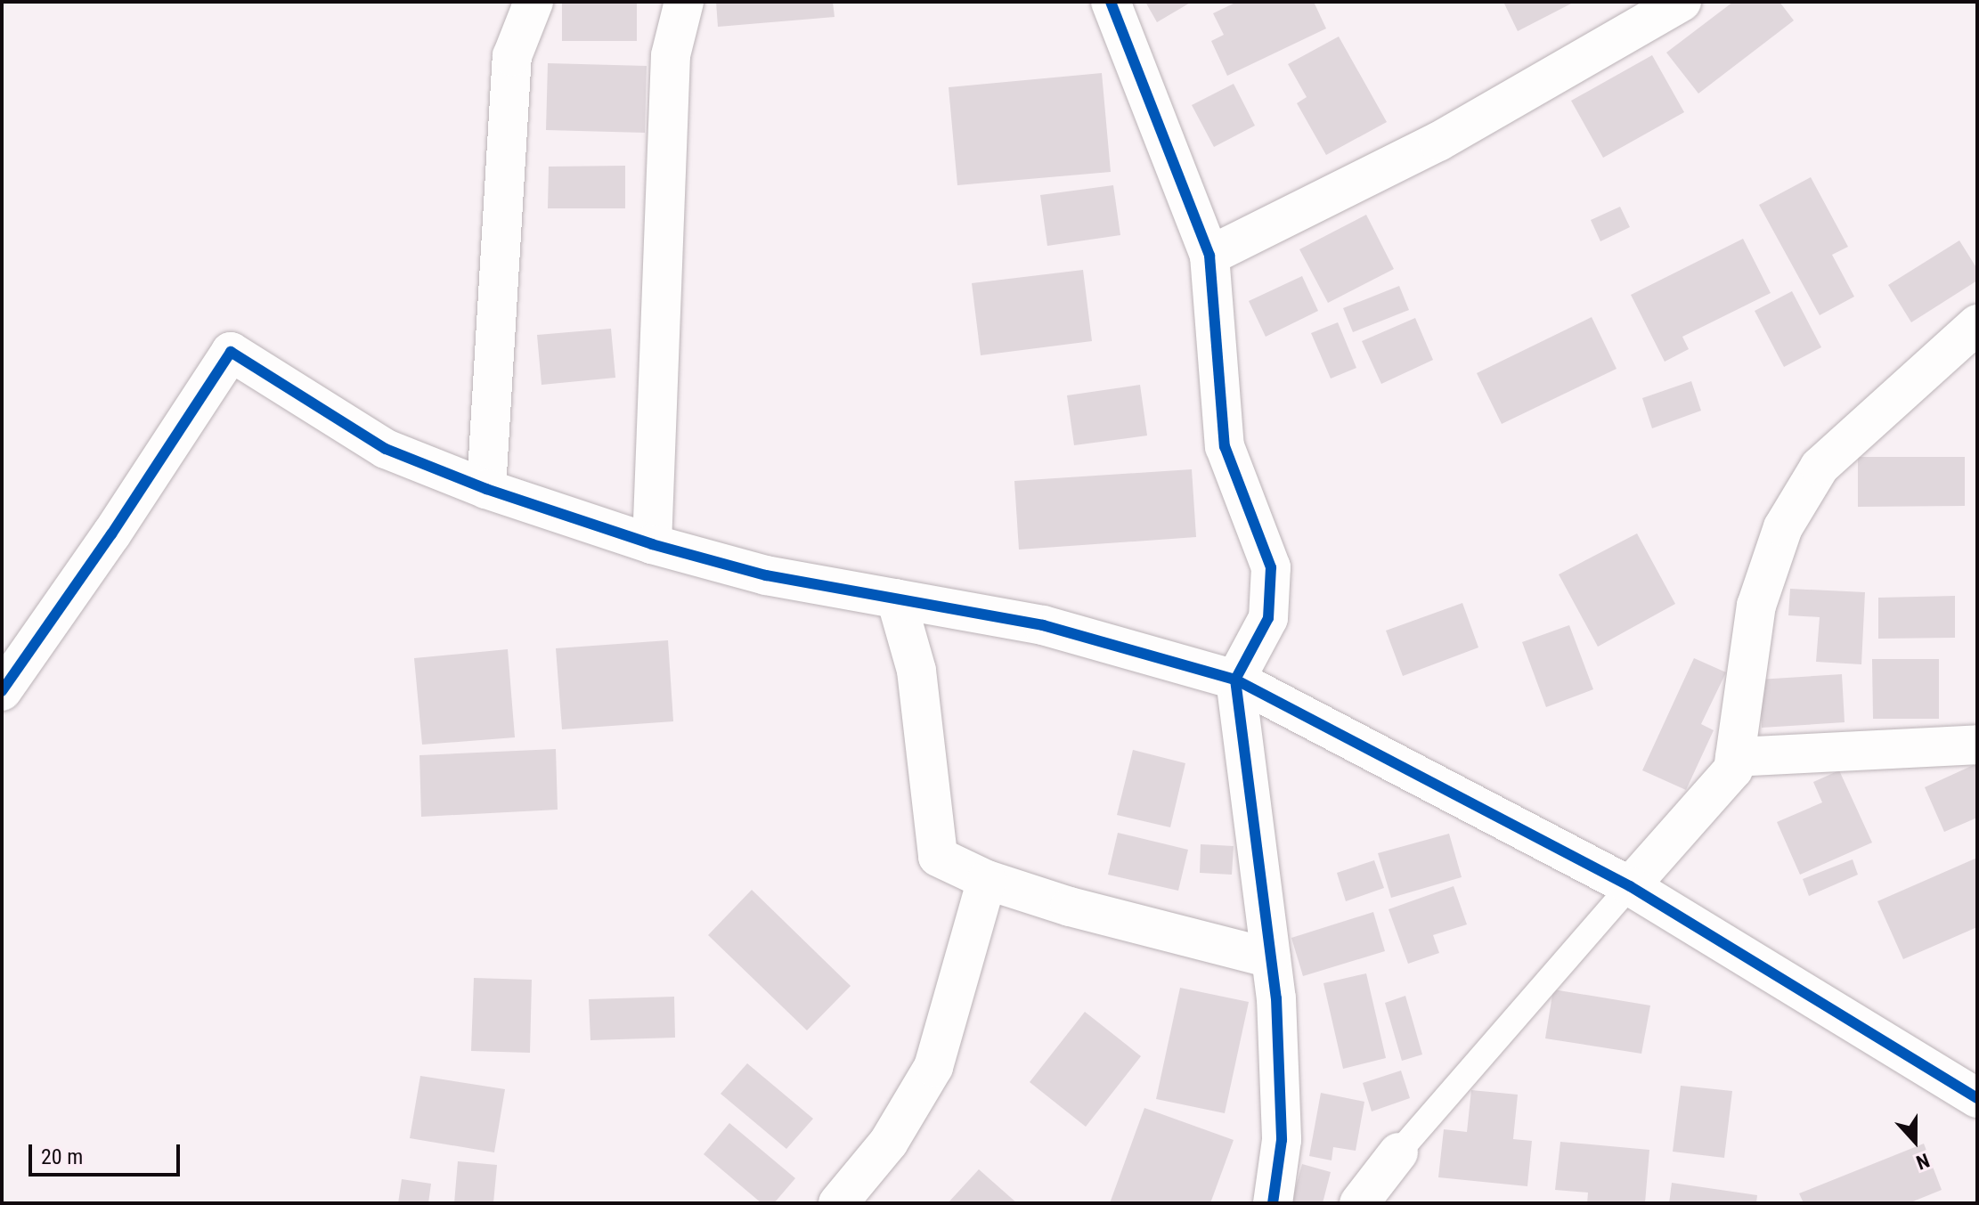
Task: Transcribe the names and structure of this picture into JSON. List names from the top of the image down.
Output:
{
  "scale_bar": "20 m",
  "north": "bottom"
}
